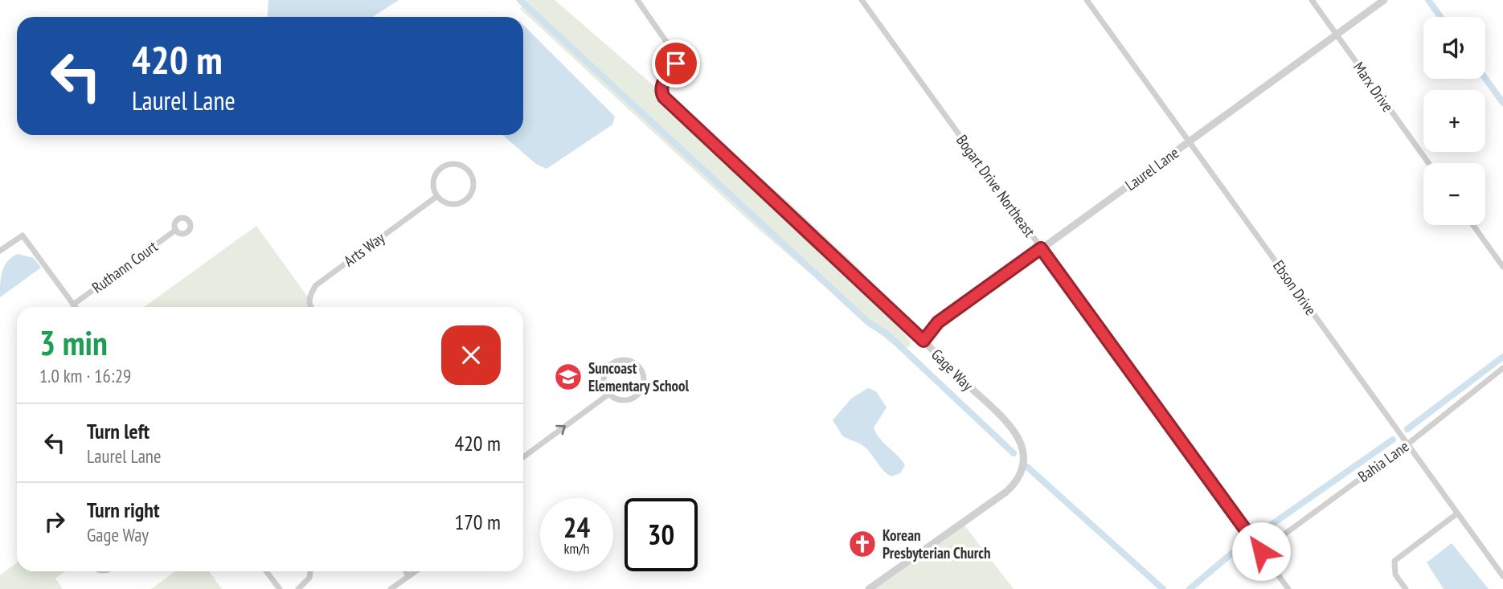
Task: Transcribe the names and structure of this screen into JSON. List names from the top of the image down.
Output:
{
  "streets": {
    "street": [
      "Marx Drive",
      "Laurel Lane",
      "Bogart Drive Northeast",
      "Arts Way",
      "Ruthann Court",
      "Ebson Drive",
      "Gage Way",
      "Bahia Lane"
    ]
  },
  "crossings": [
    ["Marx Drive", "Laurel Lane"],
    ["Laurel Lane", "Bogart Drive Northeast"],
    ["Laurel Lane", "Ebson Drive"],
    ["Laurel Lane", "Gage Way"],
    ["Bogart Drive Northeast", "Bahia Lane"],
    ["Ebson Drive", "Bahia Lane"]
  ],
  "places": {
    "school or university": ["Suncoast Elementary School"],
    "church": ["Korean Presbyterian Church"]
  },
  "page": {
    "map_buttons": ["+", "−"],
    "turn": ["420 m", "Laurel Lane"],
    "heading": ["3 min", "1.0 km · 16:29"],
    "list": [
      {
        "name": "Turn left",
        "note": "Laurel Lane",
        "value": "420 m"
      },
      {
        "name": "Turn right",
        "note": "Gage Way",
        "value": "170 m"
      }
    ],
    "speed": "24 km/h",
    "limit": "30"
  }
}
